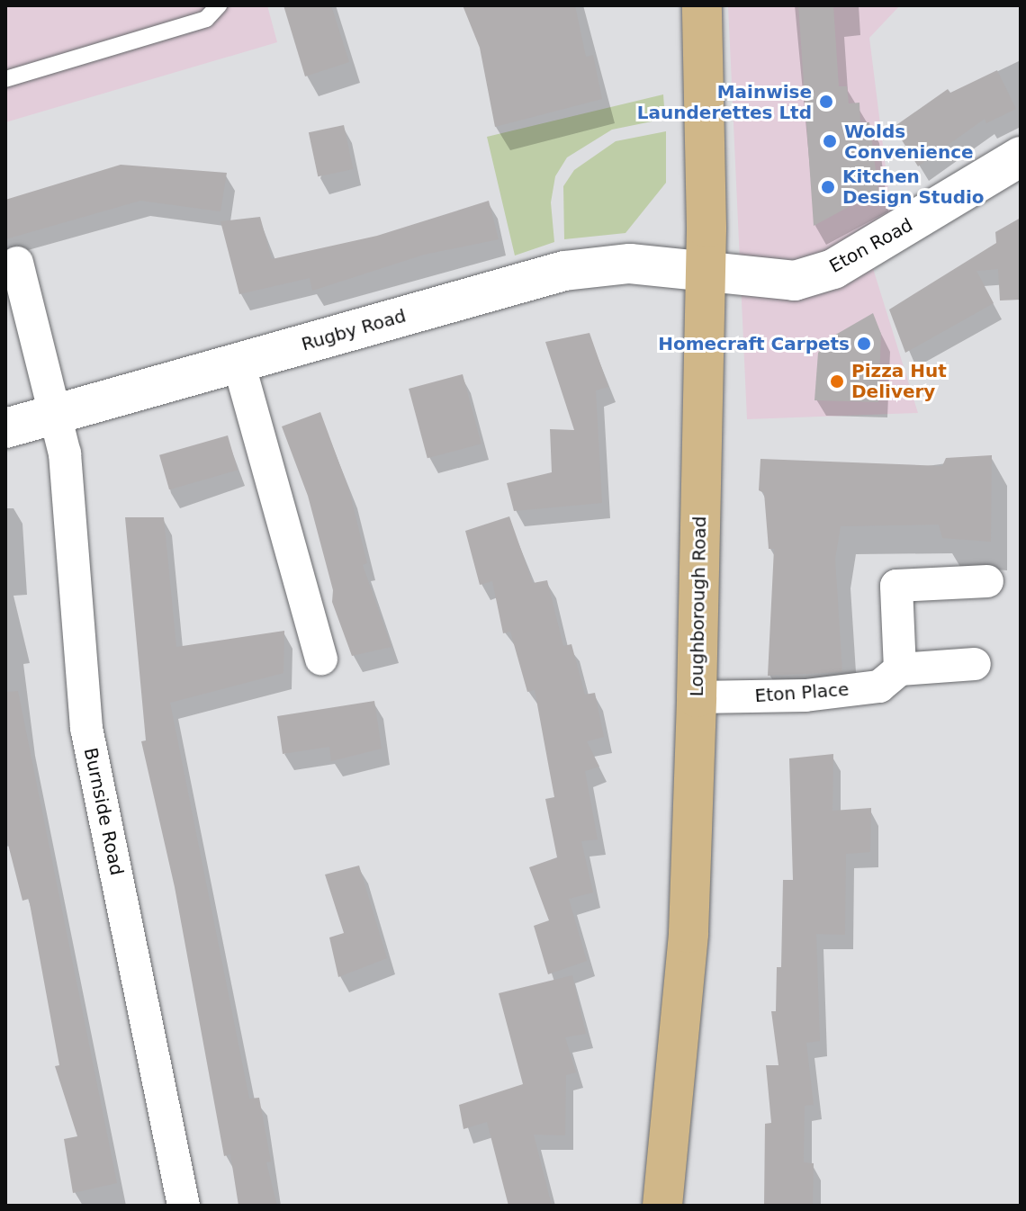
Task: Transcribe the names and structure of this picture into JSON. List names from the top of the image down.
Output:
{
  "streets": {
    "main road": ["Loughborough Road"],
    "street": [
      "Eton Road",
      "Rugby Road",
      "Eton Place",
      "Burnside Road"
    ]
  },
  "crossings": [
    ["Eton Road", "Rugby Road"],
    ["Eton Road", "Loughborough Road"],
    ["Rugby Road", "Loughborough Road"],
    ["Rugby Road", "Burnside Road"],
    ["Loughborough Road", "Eton Place"]
  ],
  "places": [
    "Mainwise Launderettes Ltd",
    "Wolds Convenience",
    "Kitchen Design Studio",
    "Homecraft Carpets",
    "Pizza Hut Delivery"
  ]
}
